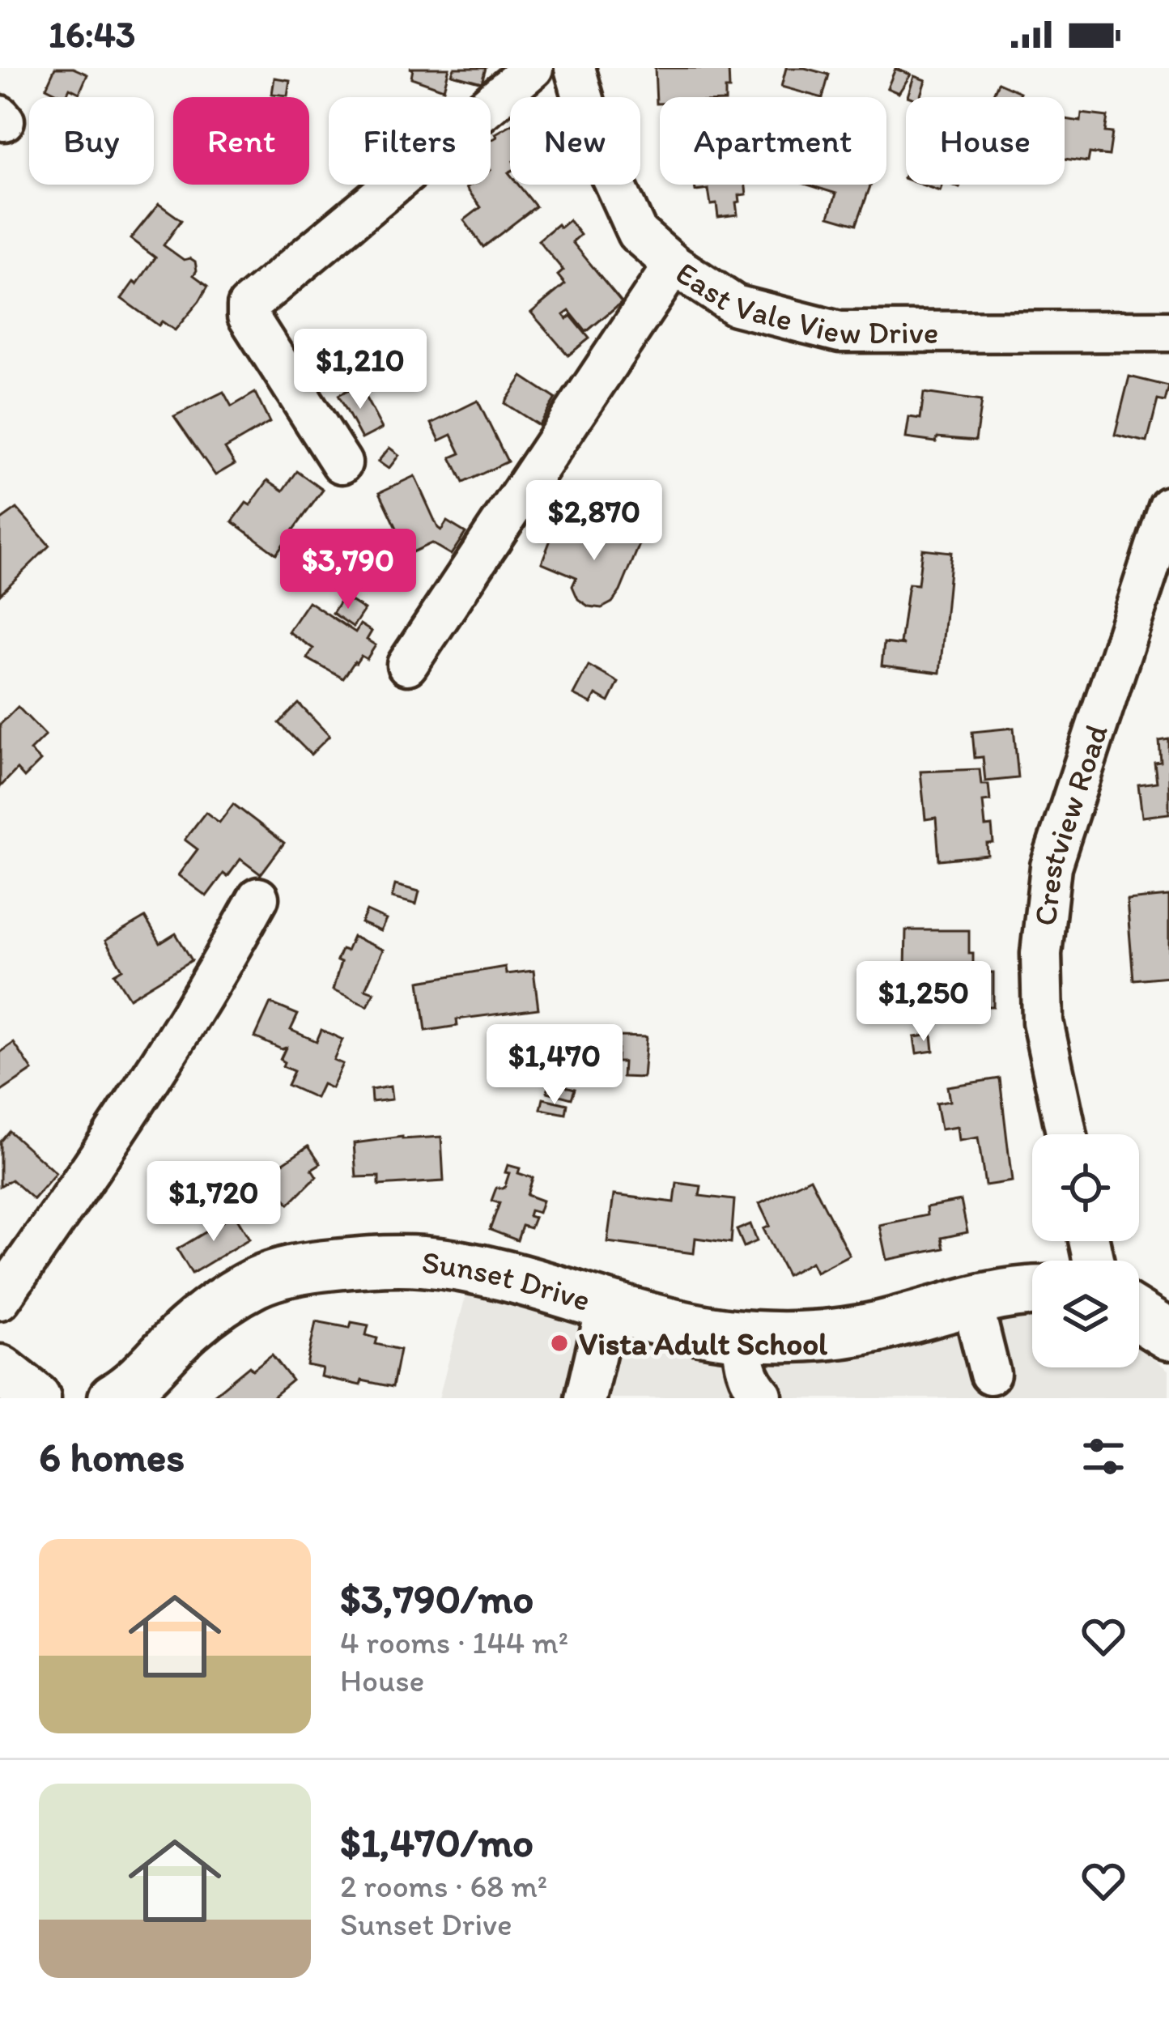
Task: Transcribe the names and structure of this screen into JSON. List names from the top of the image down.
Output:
{
  "streets": {
    "main road": ["Sunset Drive"],
    "street": ["East Vale View Drive", "Crestview Road"]
  },
  "places": ["Vista Adult School"],
  "page": {
    "status": "16:43",
    "chip": [
      "Buy",
      "Rent",
      "Filters",
      "New",
      "Apartment",
      "House"
    ],
    "price": [
      "$1,210",
      "$2,870",
      "$3,790",
      "$1,250",
      "$1,470",
      "$1,720"
    ],
    "heading": "6 homes",
    "list": [
      {
        "name": "$3,790/mo",
        "note": "4 rooms · 144 m² · House"
      },
      {
        "name": "$1,470/mo",
        "note": "2 rooms · 68 m² · Sunset Drive"
      }
    ]
  }
}
